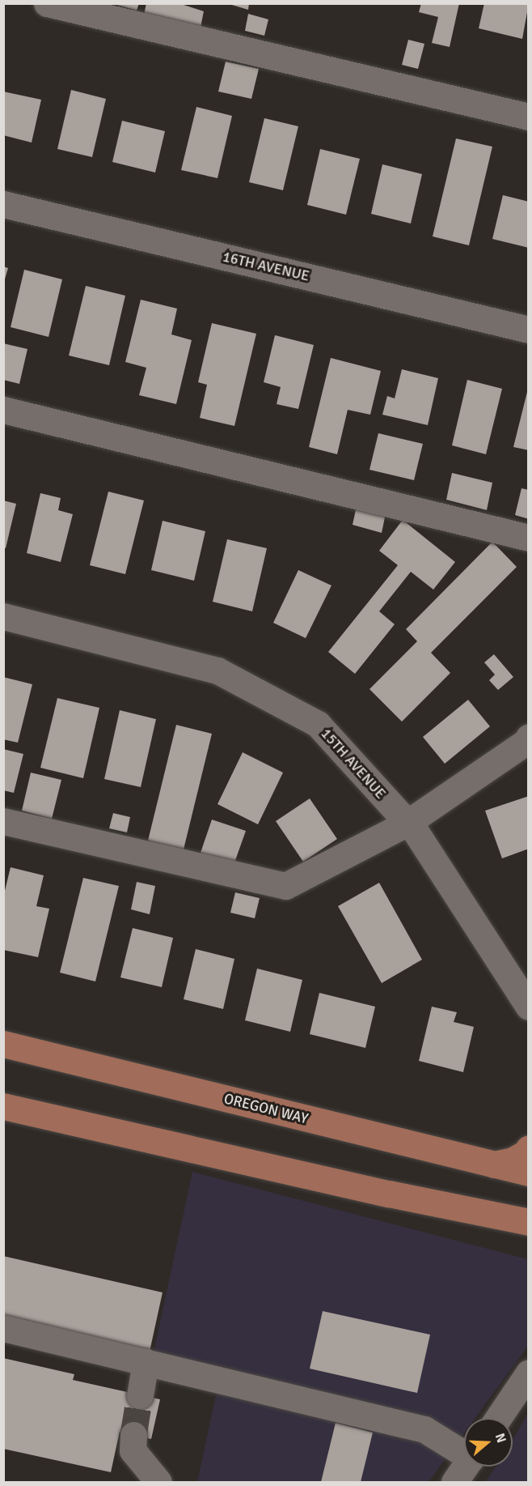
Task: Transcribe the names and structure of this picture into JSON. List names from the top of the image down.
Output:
{
  "streets": {
    "main road": ["OREGON WAY"],
    "street": ["16TH AVENUE", "15TH AVENUE"]
  },
  "north": "right"
}
